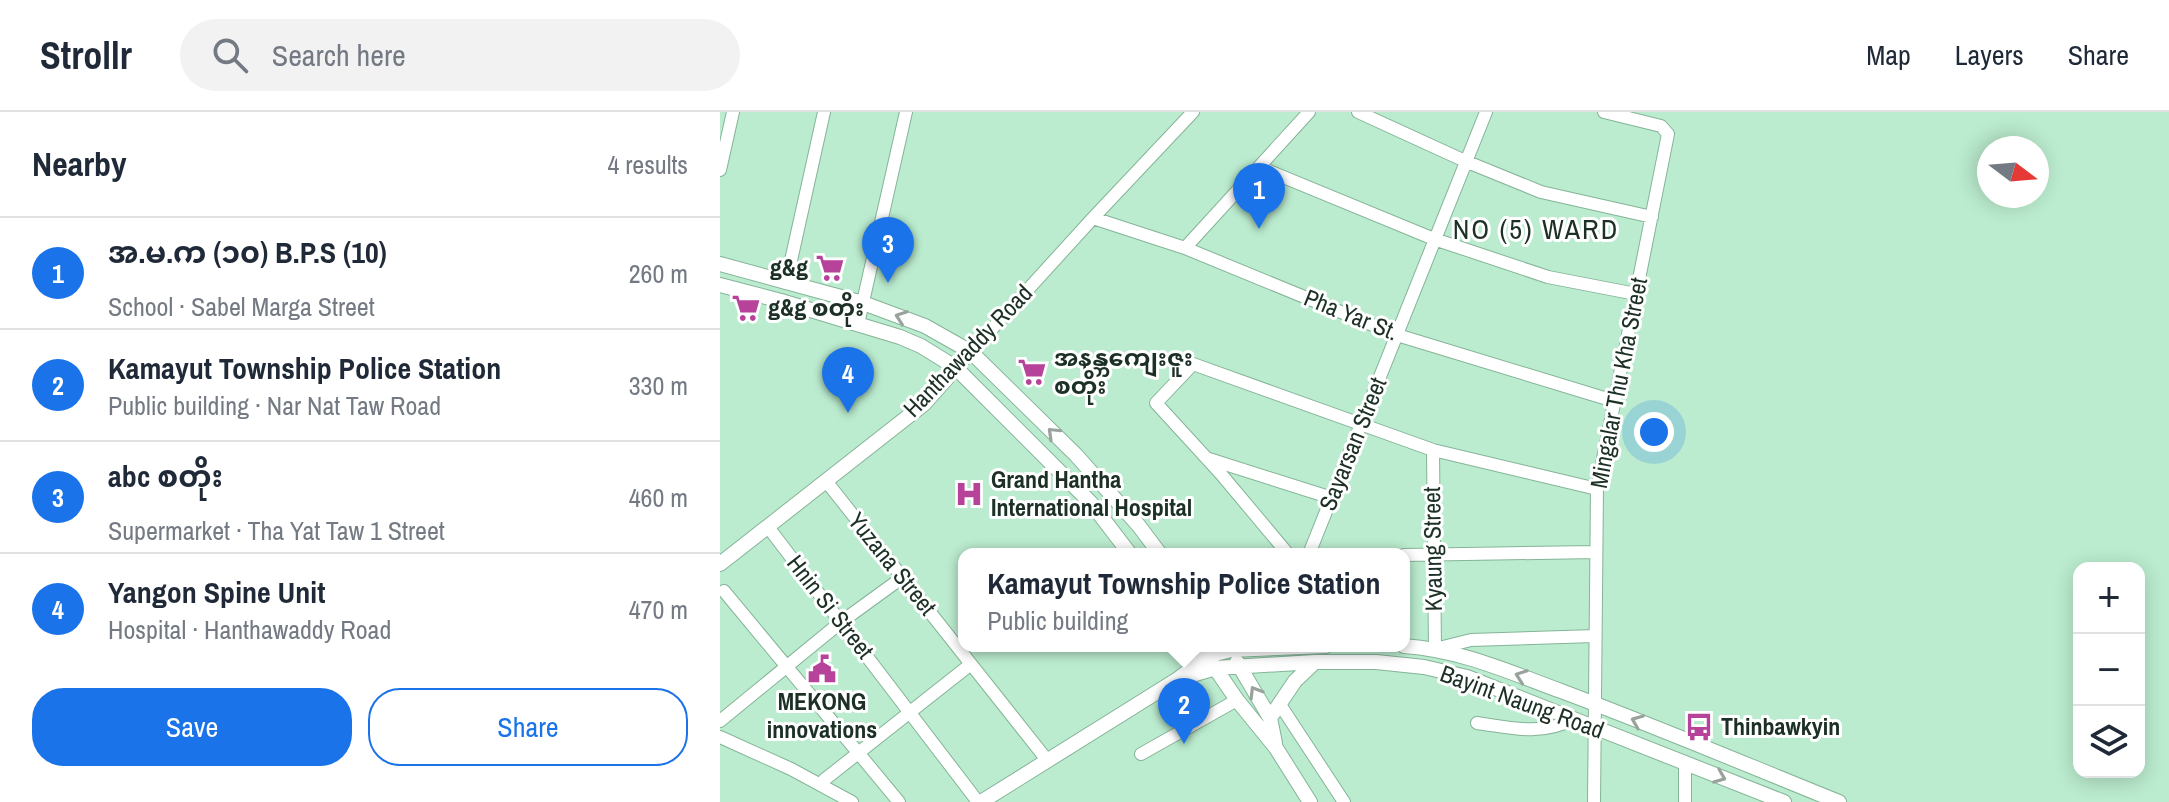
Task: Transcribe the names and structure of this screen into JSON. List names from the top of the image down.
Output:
{
  "streets": {
    "main road": ["Hanthawaddy Road", "Bayint Naung Road"],
    "street": [
      "Pha Yar St.",
      "Mingalar Thu Kha Street",
      "Sayarsan Street",
      "Kyaung Street",
      "Yuzana Street",
      "Hnin Si Street"
    ]
  },
  "crossings": [
    ["Pha Yar St.", "Hanthawaddy Road"],
    ["Pha Yar St.", "Mingalar Thu Kha Street"],
    ["Pha Yar St.", "Sayarsan Street"],
    ["Hanthawaddy Road", "Yuzana Street"],
    ["Hanthawaddy Road", "Hnin Si Street"],
    ["Mingalar Thu Kha Street", "Bayint Naung Road"],
    ["Kyaung Street", "Bayint Naung Road"]
  ],
  "districts": ["NO (5) WARD"],
  "places": {
    "supermarket": ["g&g", "g&g စတိုး", "အနန္တကျေးဇူး စတိုး"],
    "hospital": ["Grand Hantha International Hospital"],
    "public building": ["MEKONG innovations"],
    "bus stop": ["Thinbawkyin"]
  },
  "north": "right",
  "page": {
    "header": "Strollr",
    "search": "Search here",
    "nav": ["Map", "Layers", "Share"],
    "heading": ["Nearby", "4 results"],
    "pins": [
      "1",
      "3",
      "4",
      "2"
    ],
    "list": [
      {
        "mark": "1",
        "name": "အ.မ.က (၁၀) B.P.S (10)",
        "note": "School · Sabel Marga Street",
        "value": "260 m"
      },
      {
        "mark": "2",
        "name": "Kamayut Township Police Station",
        "note": "Public building · Nar Nat Taw Road",
        "value": "330 m"
      },
      {
        "mark": "3",
        "name": "abc စတိုး",
        "note": "Supermarket · Tha Yat Taw 1 Street",
        "value": "460 m"
      },
      {
        "mark": "4",
        "name": "Yangon Spine Unit",
        "note": "Hospital · Hanthawaddy Road",
        "value": "470 m"
      }
    ],
    "popup": ["Kamayut Township Police Station", "Public building"],
    "map_buttons": ["+", "−"],
    "buttons": ["Save", "Share"]
  }
}
